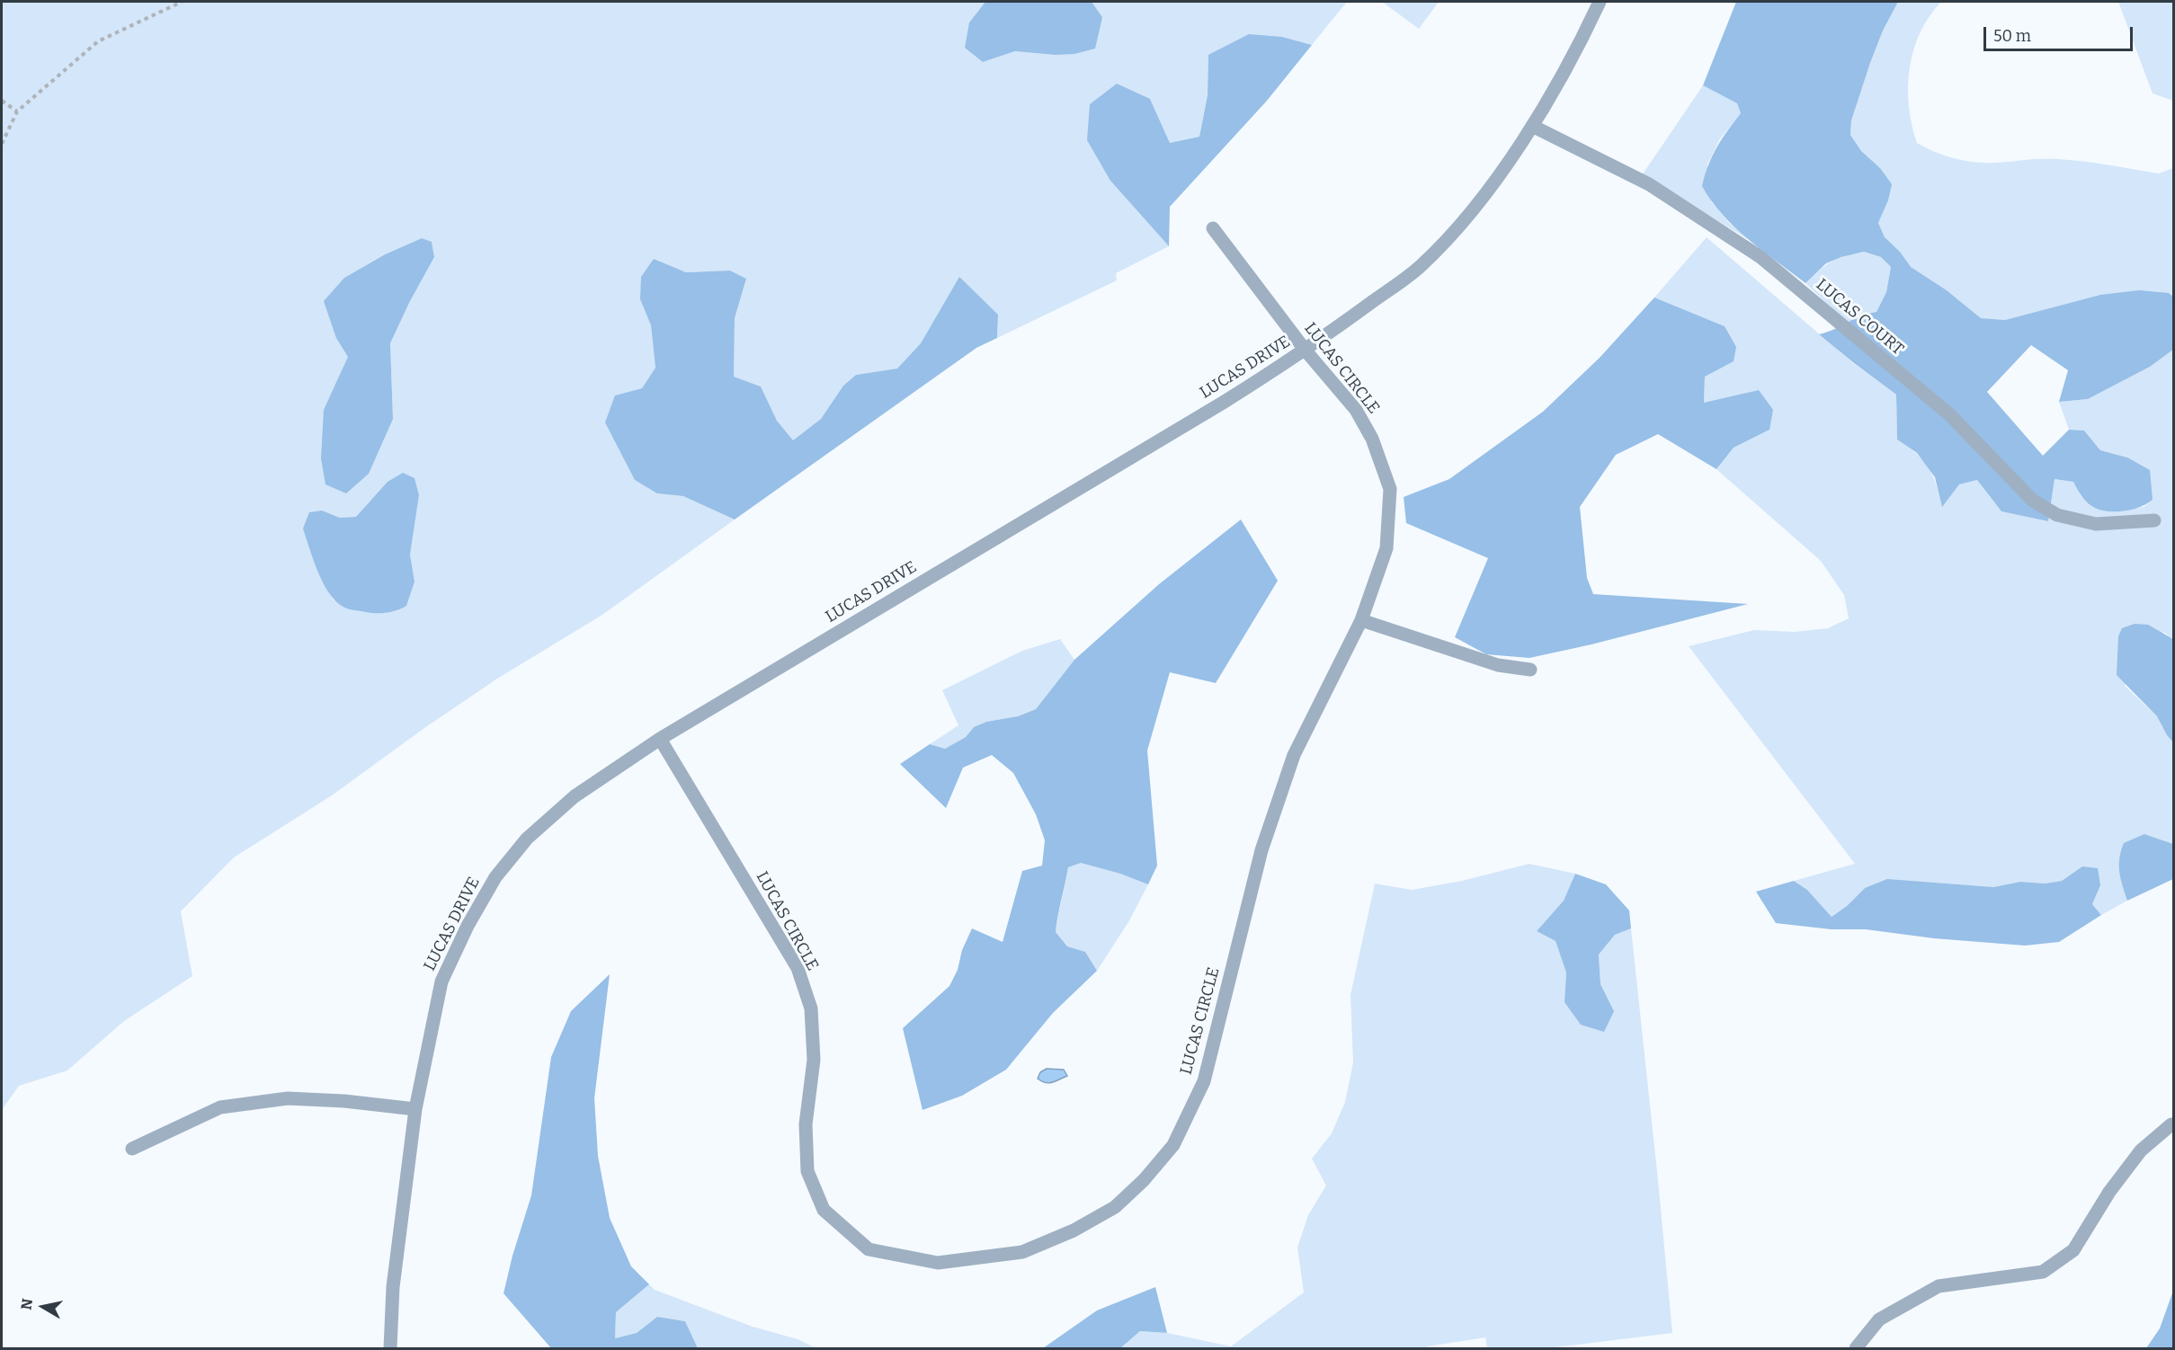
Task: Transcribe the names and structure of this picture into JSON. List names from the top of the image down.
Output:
{
  "streets": {
    "street": ["LUCAS COURT", "LUCAS DRIVE", "LUCAS CIRCLE"]
  },
  "crossings": [
    ["LUCAS COURT", "LUCAS DRIVE"],
    ["LUCAS DRIVE", "LUCAS CIRCLE"]
  ],
  "scale_bar": "50 m",
  "north": "left"
}
